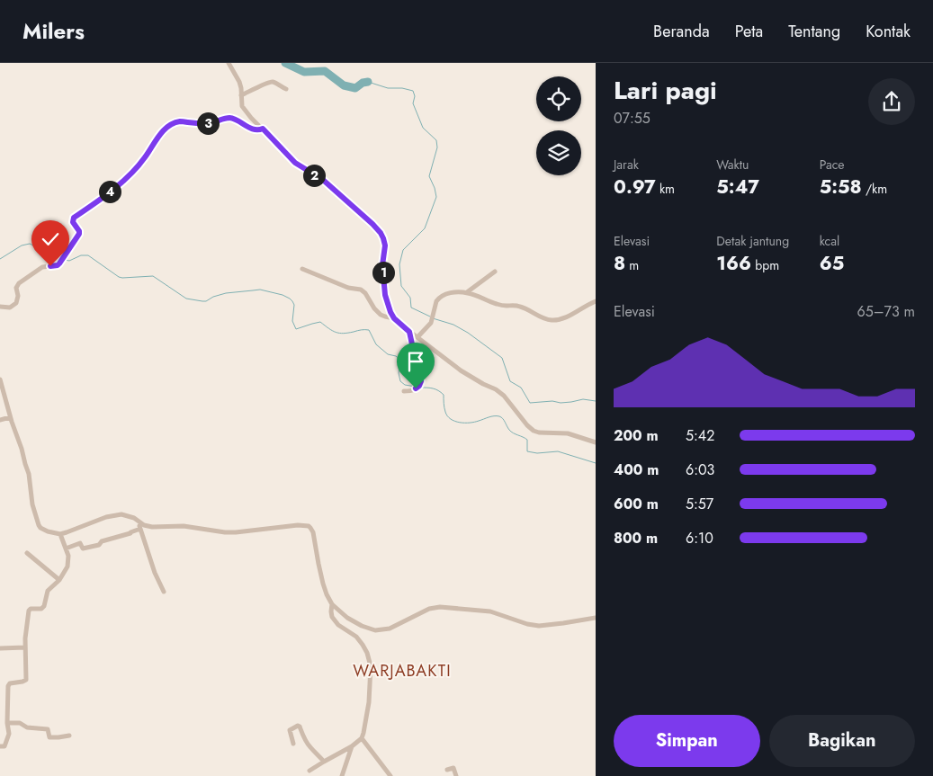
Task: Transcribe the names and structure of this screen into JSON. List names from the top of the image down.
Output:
{
  "districts": ["WARJABAKTI"],
  "page": {
    "header": "Milers",
    "nav": [
      "Beranda",
      "Peta",
      "Tentang",
      "Kontak"
    ],
    "heading": ["Lari pagi", "07:55"],
    "pins": [
      "3",
      "2",
      "4",
      "1"
    ],
    "stats": [
      ["Jarak", "0.97 km"],
      ["Waktu", "5:47"],
      ["Pace", "5:58 /km"],
      ["Elevasi", "8 m"],
      ["Detak jantung", "166 bpm"],
      ["kcal", "65"]
    ],
    "chart": ["Elevasi", "65–73 m"],
    "list": [
      {
        "name": "200 m",
        "note": "5:42"
      },
      {
        "name": "400 m",
        "note": "6:03"
      },
      {
        "name": "600 m",
        "note": "5:57"
      },
      {
        "name": "800 m",
        "note": "6:10"
      }
    ],
    "buttons": ["Simpan", "Bagikan"]
  }
}
